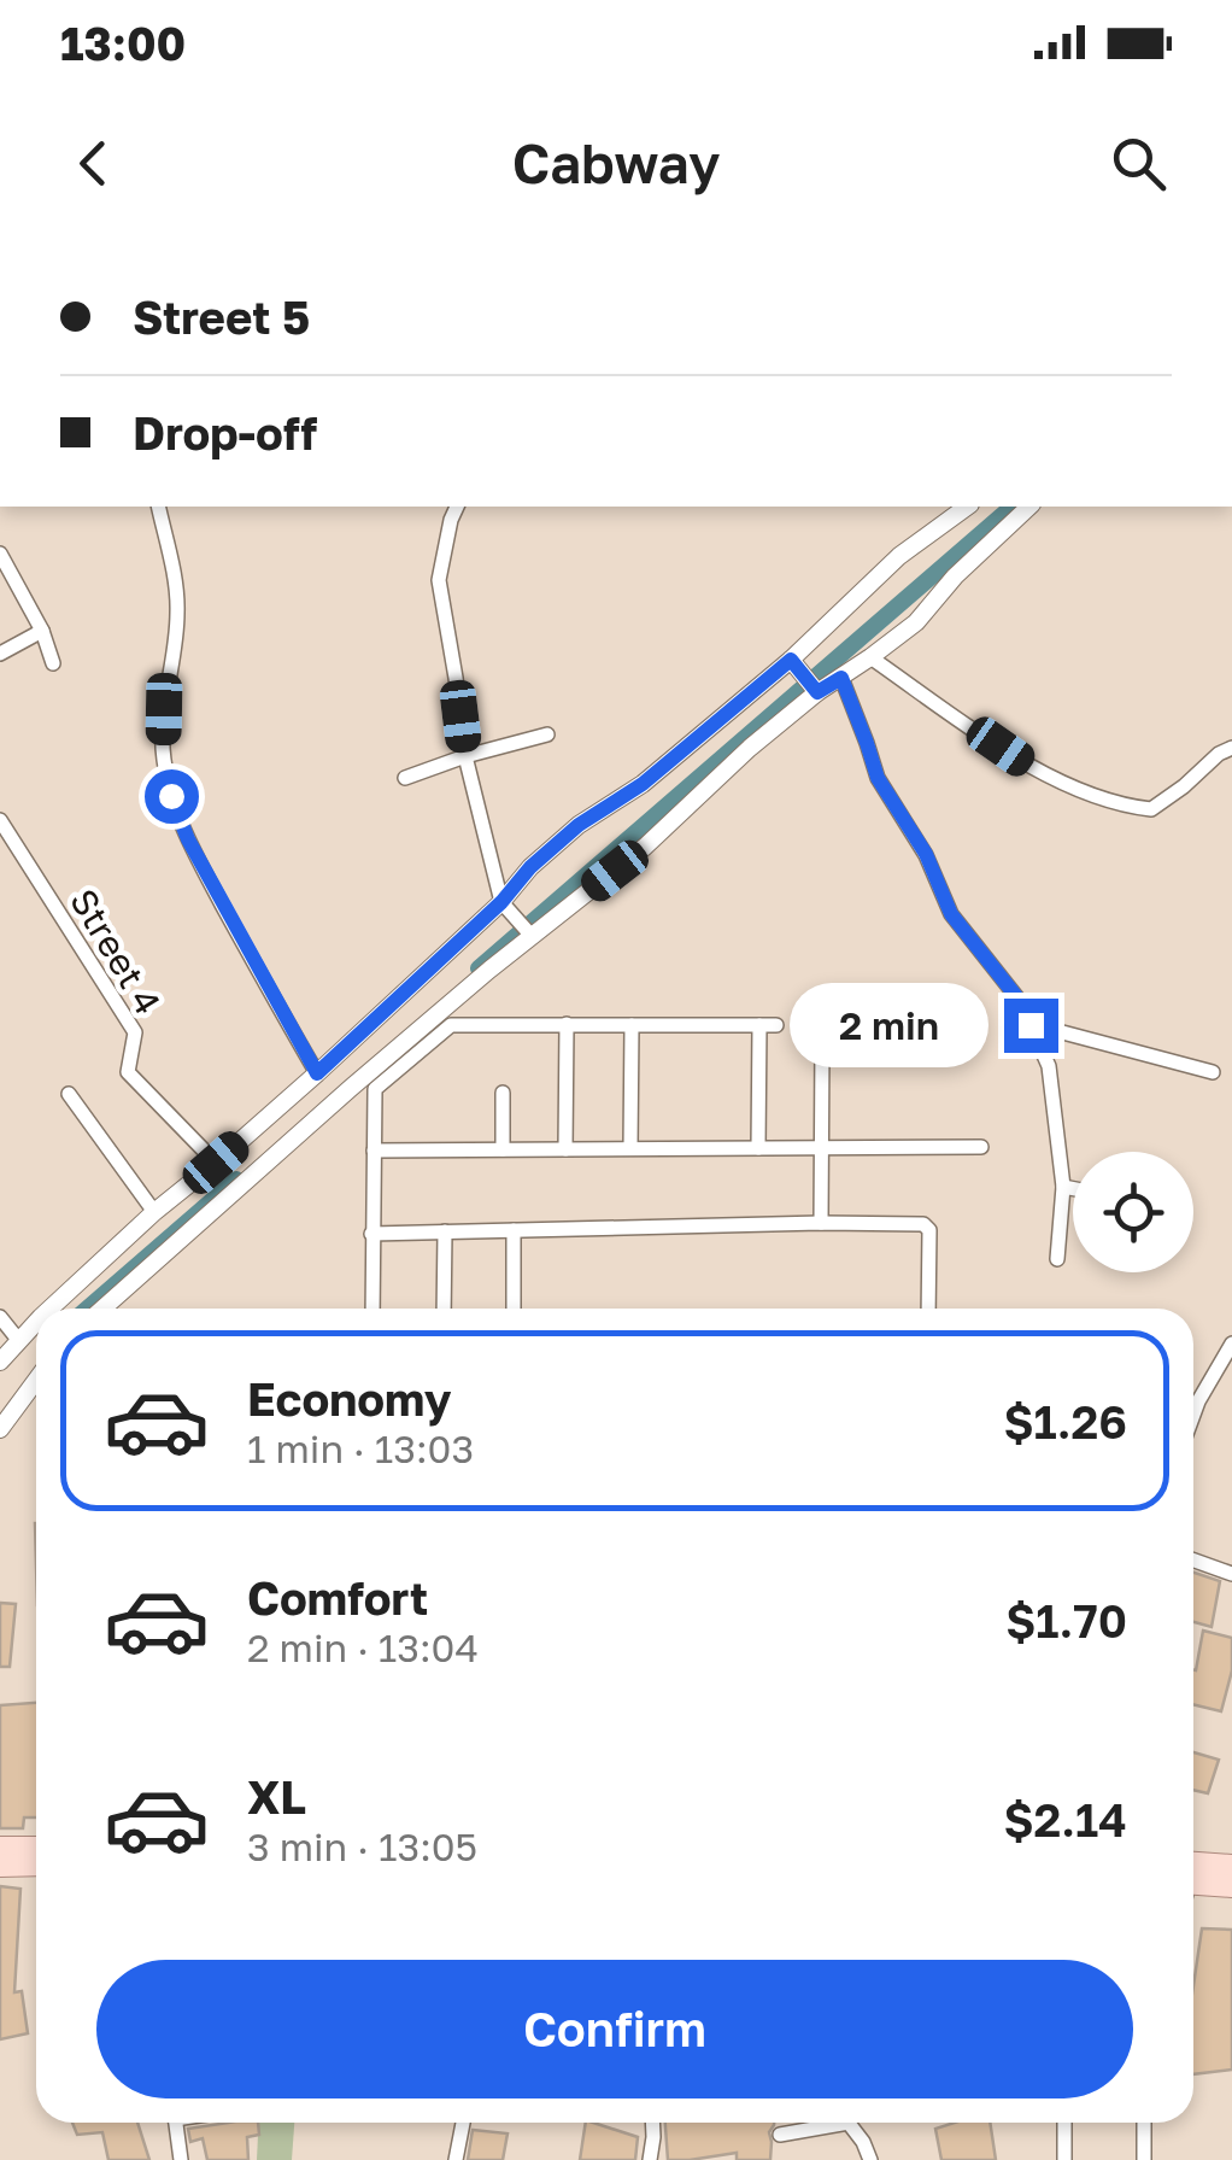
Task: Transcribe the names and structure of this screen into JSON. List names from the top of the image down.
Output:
{
  "streets": {
    "street": ["Street 4"]
  },
  "page": {
    "status": "13:00",
    "header": "Cabway",
    "banner": ["Street 5", "Drop-off"],
    "bubble": "2 min",
    "list": [
      {
        "name": "Economy",
        "note": "1 min · 13:03",
        "value": "$1.26"
      },
      {
        "name": "Comfort",
        "note": "2 min · 13:04",
        "value": "$1.70"
      },
      {
        "name": "XL",
        "note": "3 min · 13:05",
        "value": "$2.14"
      }
    ],
    "buttons": "Confirm"
  }
}
